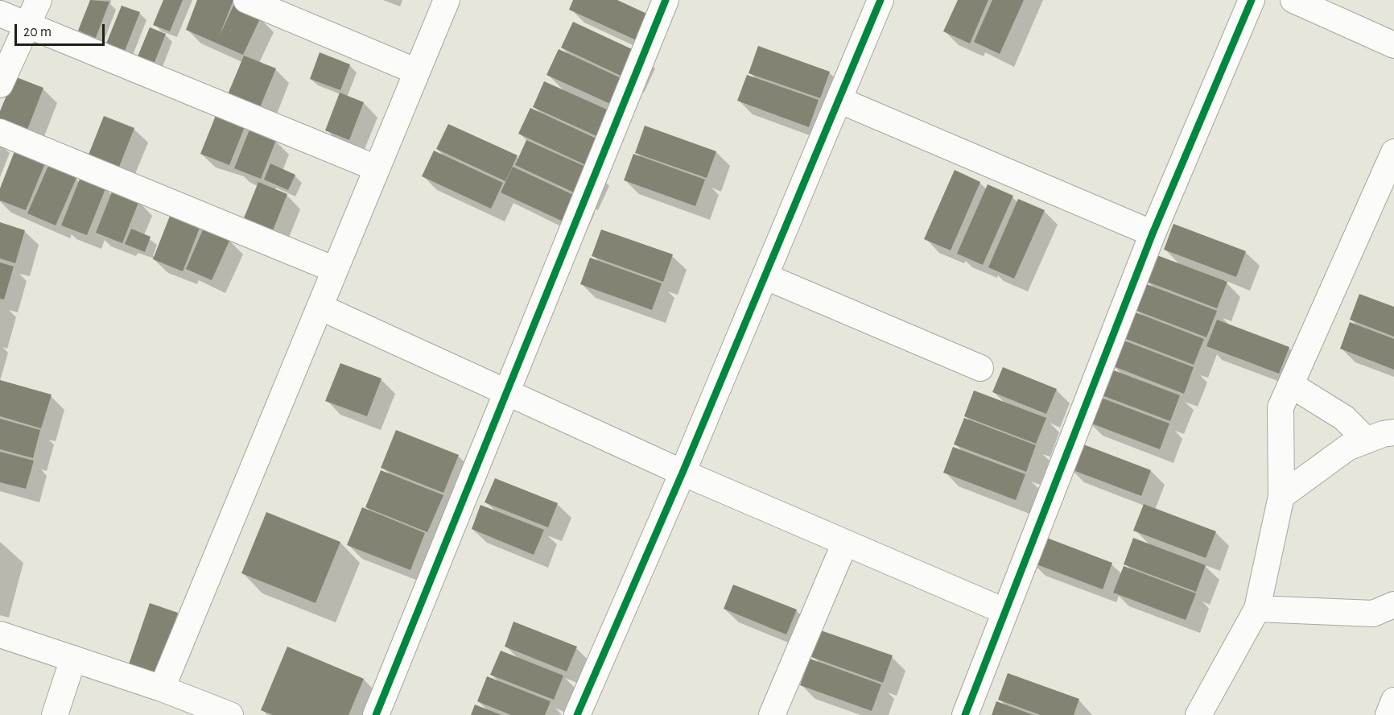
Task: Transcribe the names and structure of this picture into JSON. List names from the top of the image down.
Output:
{
  "scale_bar": "20 m"
}
